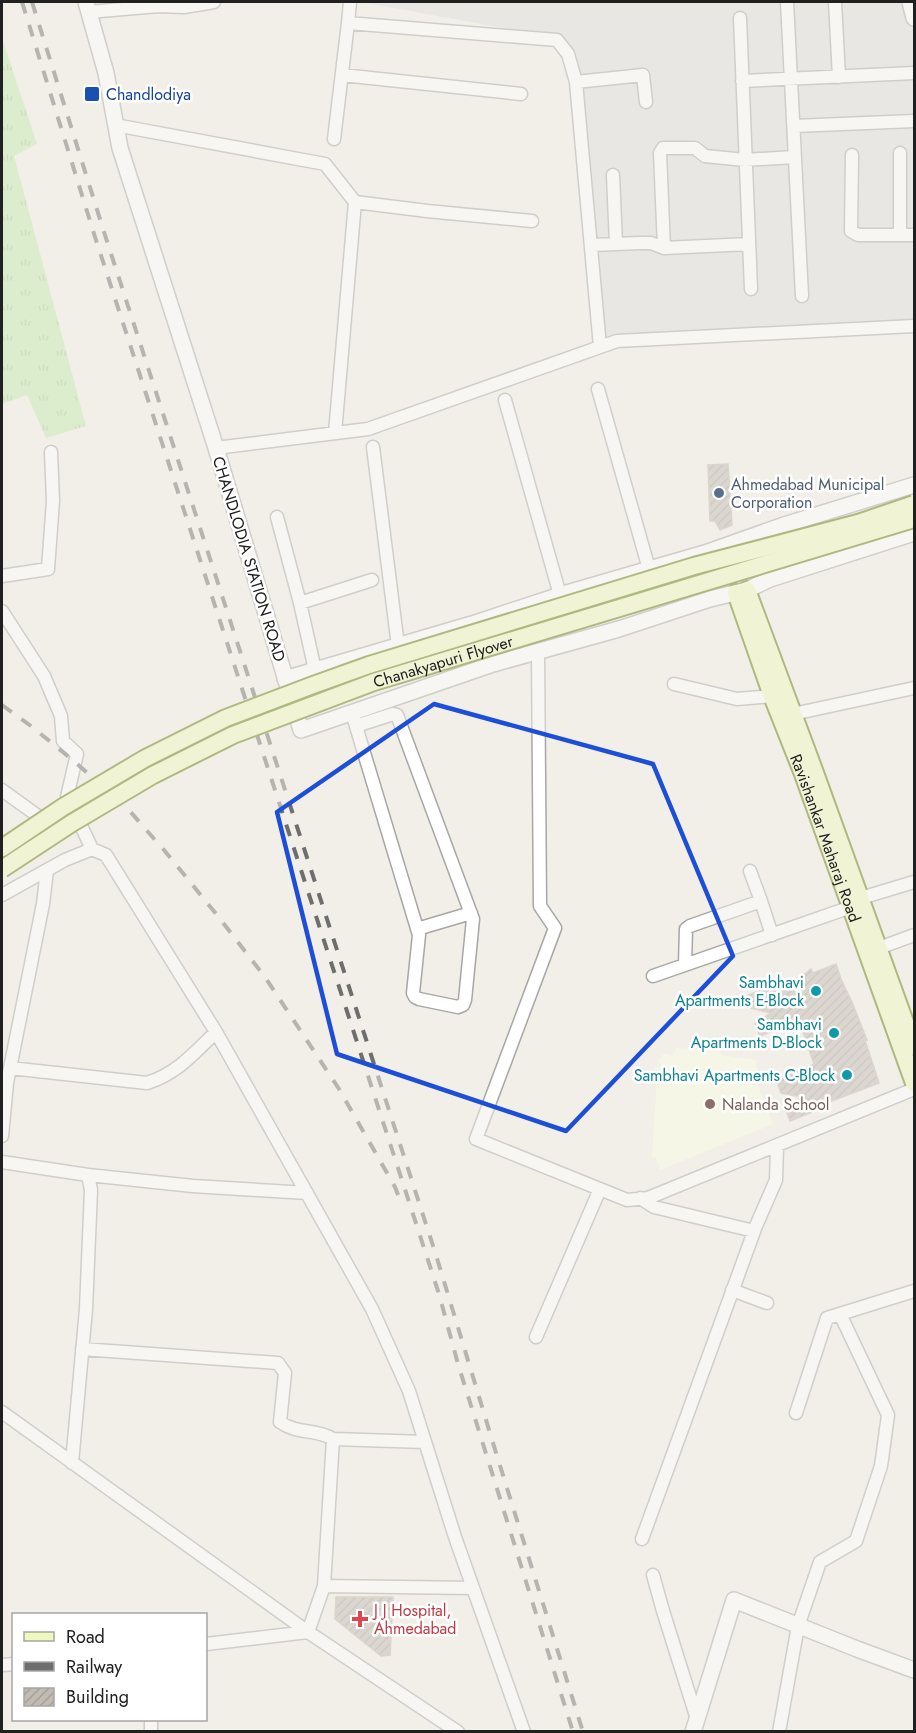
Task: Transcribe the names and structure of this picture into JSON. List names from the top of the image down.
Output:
{
  "streets": {
    "main road": ["Chanakyapuri Flyover", "Ravishankar Maharaj Road"],
    "street": ["CHANDLODIA STATION ROAD"]
  },
  "places": {
    "transit": ["Chandlodiya"],
    "other": [
      "Ahmedabad Municipal Corporation",
      "Sambhavi Apartments E-Block",
      "Sambhavi Apartments D-Block",
      "Sambhavi Apartments C-Block",
      "Nalanda School"
    ],
    "health": ["J J Hospital, Ahmedabad"]
  },
  "legend": ["Road", "Railway", "Building"]
}
